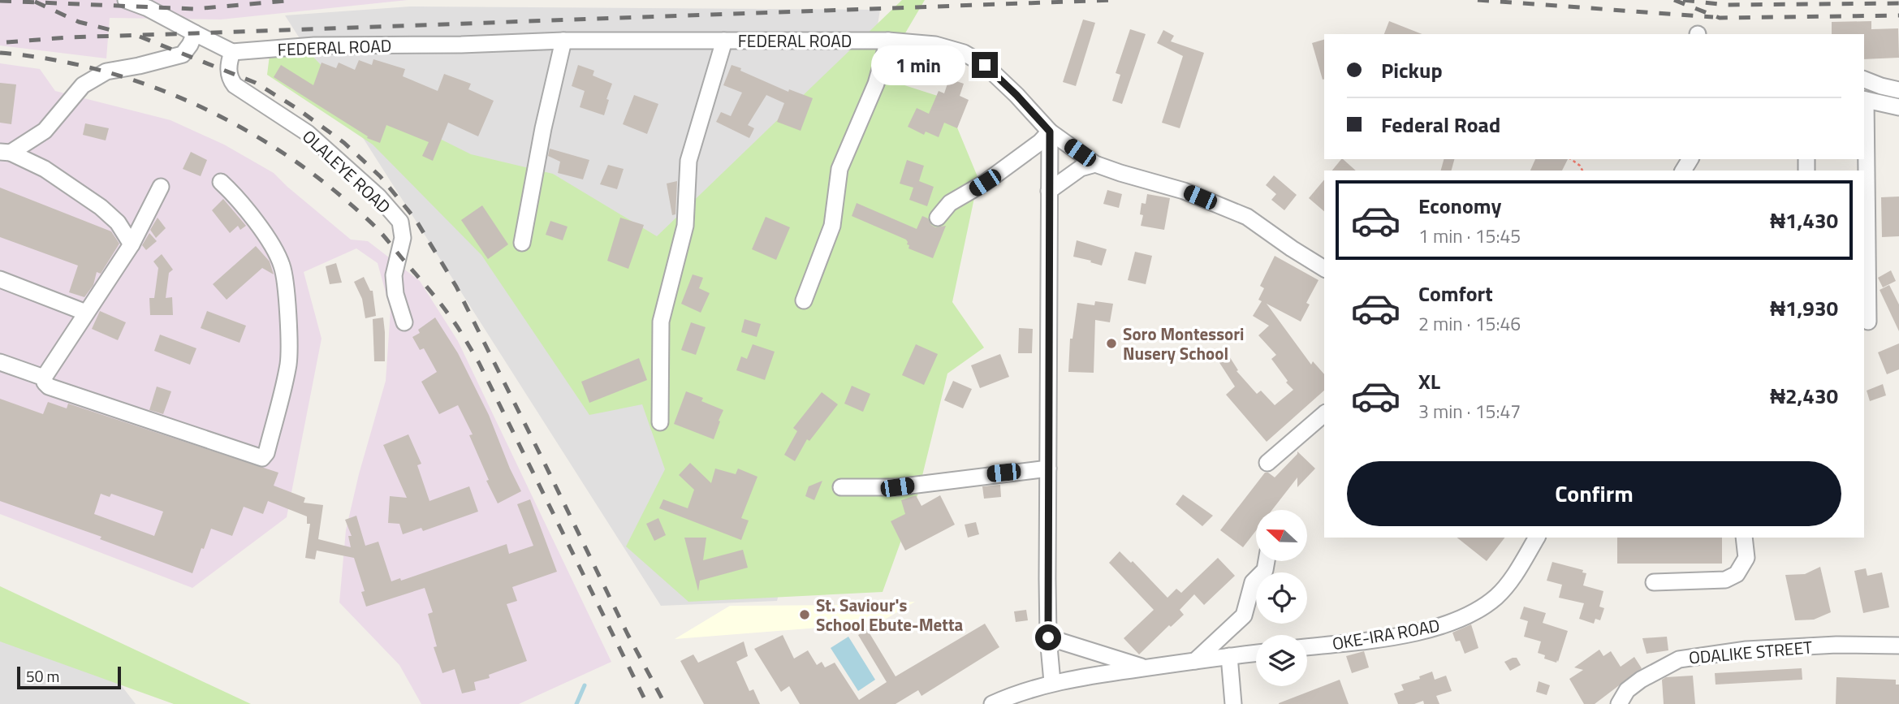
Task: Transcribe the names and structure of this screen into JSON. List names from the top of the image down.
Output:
{
  "streets": {
    "street": [
      "FEDERAL ROAD",
      "OLALEYE ROAD",
      "OKE-IRA ROAD",
      "ODALIKE STREET"
    ]
  },
  "crossings": [
    ["FEDERAL ROAD", "OLALEYE ROAD"]
  ],
  "places": ["Soro Montessori Nusery School", "St. Saviour's School Ebute-Metta"],
  "scale_bar": "50 m",
  "north": "left",
  "page": {
    "banner": ["Pickup", "Federal Road"],
    "bubble": "1 min",
    "list": [
      {
        "name": "Economy",
        "note": "1 min · 15:45",
        "value": "₦1,430"
      },
      {
        "name": "Comfort",
        "note": "2 min · 15:46",
        "value": "₦1,930"
      },
      {
        "name": "XL",
        "note": "3 min · 15:47",
        "value": "₦2,430"
      }
    ],
    "buttons": "Confirm",
    "scale": "50 m"
  }
}
